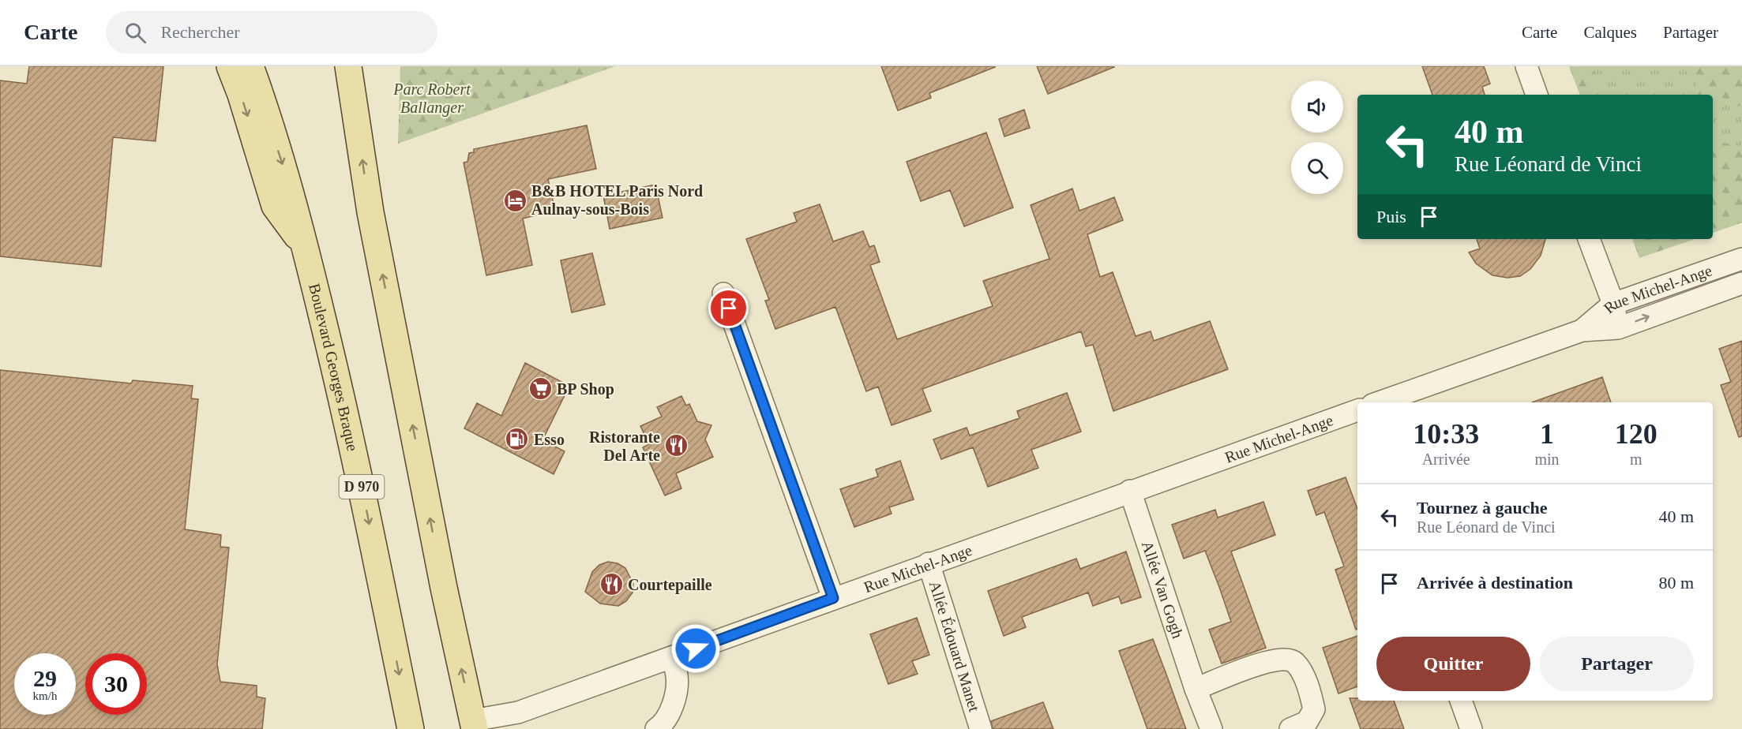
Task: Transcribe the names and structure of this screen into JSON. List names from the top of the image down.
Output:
{
  "streets": {
    "main road": ["Boulevard Georges Braque", "D 970"],
    "street": ["Rue Michel-Ange", "Allée Van Gogh", "Allée Édouard Manet"]
  },
  "crossings": [
    ["Rue Michel-Ange", "Allée Van Gogh"],
    ["Rue Michel-Ange", "Allée Édouard Manet"]
  ],
  "parks": ["Parc Robert Ballanger"],
  "places": {
    "hotel": ["B&B HOTEL Paris Nord Aulnay-sous-Bois"],
    "supermarket": ["BP Shop"],
    "fuel station": ["Esso"],
    "restaurant": ["Ristorante Del Arte", "Courtepaille"]
  },
  "page": {
    "header": "Carte",
    "search": "Rechercher",
    "nav": ["Carte", "Calques", "Partager"],
    "turn": ["40 m", "Rue Léonard de Vinci"],
    "then": "Puis",
    "eta": [
      "10:33",
      "Arrivée",
      "1",
      "min",
      "120",
      "m"
    ],
    "list": [
      {
        "name": "Tournez à gauche",
        "note": "Rue Léonard de Vinci",
        "value": "40 m"
      },
      {
        "name": "Arrivée à destination",
        "value": "80 m"
      }
    ],
    "buttons": ["Quitter", "Partager"],
    "speed": "29 km/h",
    "limit": "30"
  }
}
